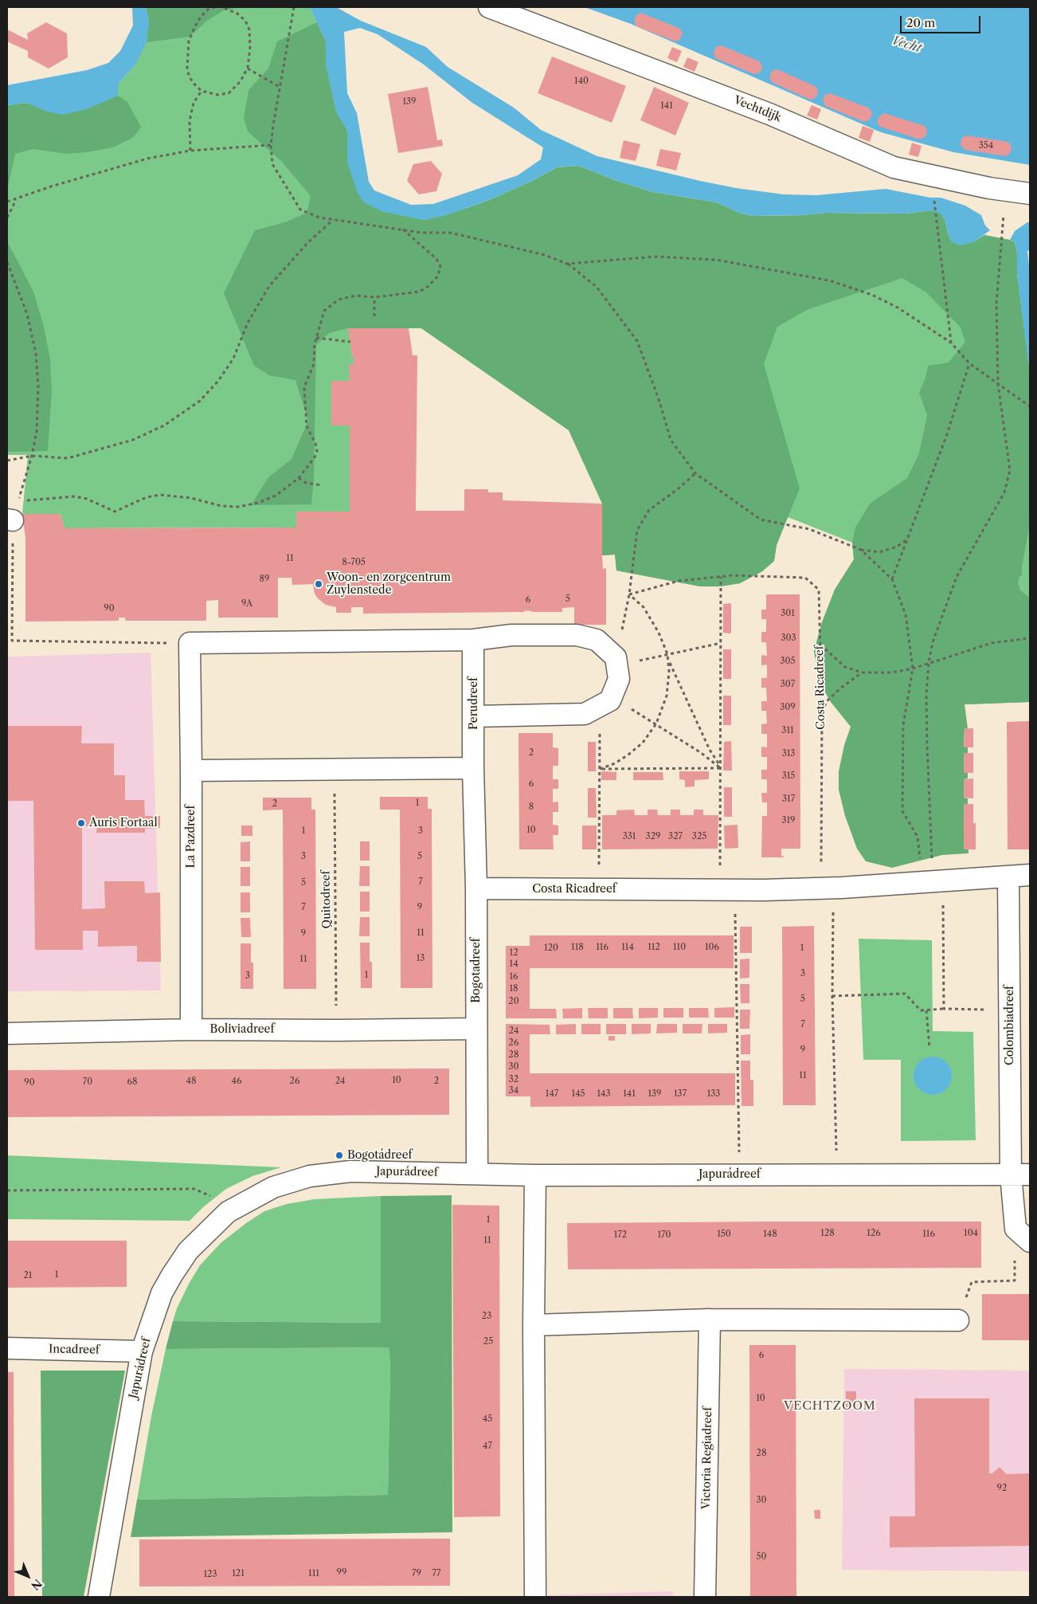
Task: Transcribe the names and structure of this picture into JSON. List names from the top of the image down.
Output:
{
  "streets": {
    "street": [
      "Vechtdijk",
      "Costa Ricadreef",
      "Perudreef",
      "La Pazdreef",
      "Bogotadreef",
      "Colombiadreef",
      "Boliviadreef",
      "Japurádreef",
      "Incadreef",
      "Victoria Regiadreef"
    ],
    "path": ["Quitodreef"]
  },
  "crossings": [
    ["Costa Ricadreef", "Bogotadreef"],
    ["Costa Ricadreef", "Colombiadreef"],
    ["Perudreef", "Bogotadreef"],
    ["La Pazdreef", "Boliviadreef"],
    ["Quitodreef", "Boliviadreef"],
    ["Bogotadreef", "Boliviadreef"],
    ["Bogotadreef", "Japurádreef"],
    ["Colombiadreef", "Japurádreef"],
    ["Japurádreef", "Incadreef"]
  ],
  "districts": ["VECHTZOOM"],
  "water": ["Vecht"],
  "places": ["Woon- en zorgcentrum Zuylenstede", "Auris Fortaal", "Bogotádreef"],
  "house_numbers": [
    "140",
    "139",
    "141",
    "354",
    "11",
    "8-705",
    "89",
    "5",
    "6",
    "9A",
    "90",
    "301",
    "303",
    "305",
    "307",
    "309",
    "311",
    "2",
    "313",
    "315",
    "6",
    "317",
    "1",
    "2",
    "8",
    "319",
    "10",
    "1",
    "3",
    "331",
    "329",
    "327",
    "325",
    "3",
    "5",
    "7",
    "5",
    "7",
    "9",
    "11",
    "9",
    "118",
    "116",
    "114",
    "112",
    "110",
    "106",
    "120",
    "1",
    "12",
    "13",
    "11",
    "14",
    "3",
    "1",
    "3",
    "16",
    "18",
    "5",
    "20",
    "7",
    "24",
    "26",
    "9",
    "28",
    "30",
    "11",
    "32",
    "10",
    "48",
    "46",
    "26",
    "24",
    "2",
    "70",
    "68",
    "90",
    "34",
    "147",
    "145",
    "143",
    "141",
    "139",
    "137",
    "133",
    "1",
    "128",
    "126",
    "104",
    "150",
    "148",
    "116",
    "172",
    "170",
    "11",
    "1",
    "21",
    "23",
    "25",
    "6",
    "10",
    "45",
    "47",
    "28",
    "92",
    "30",
    "50",
    "99",
    "121",
    "111",
    "79",
    "77",
    "123"
  ],
  "scale_bar": "20 m",
  "north": "bottom right"
}
